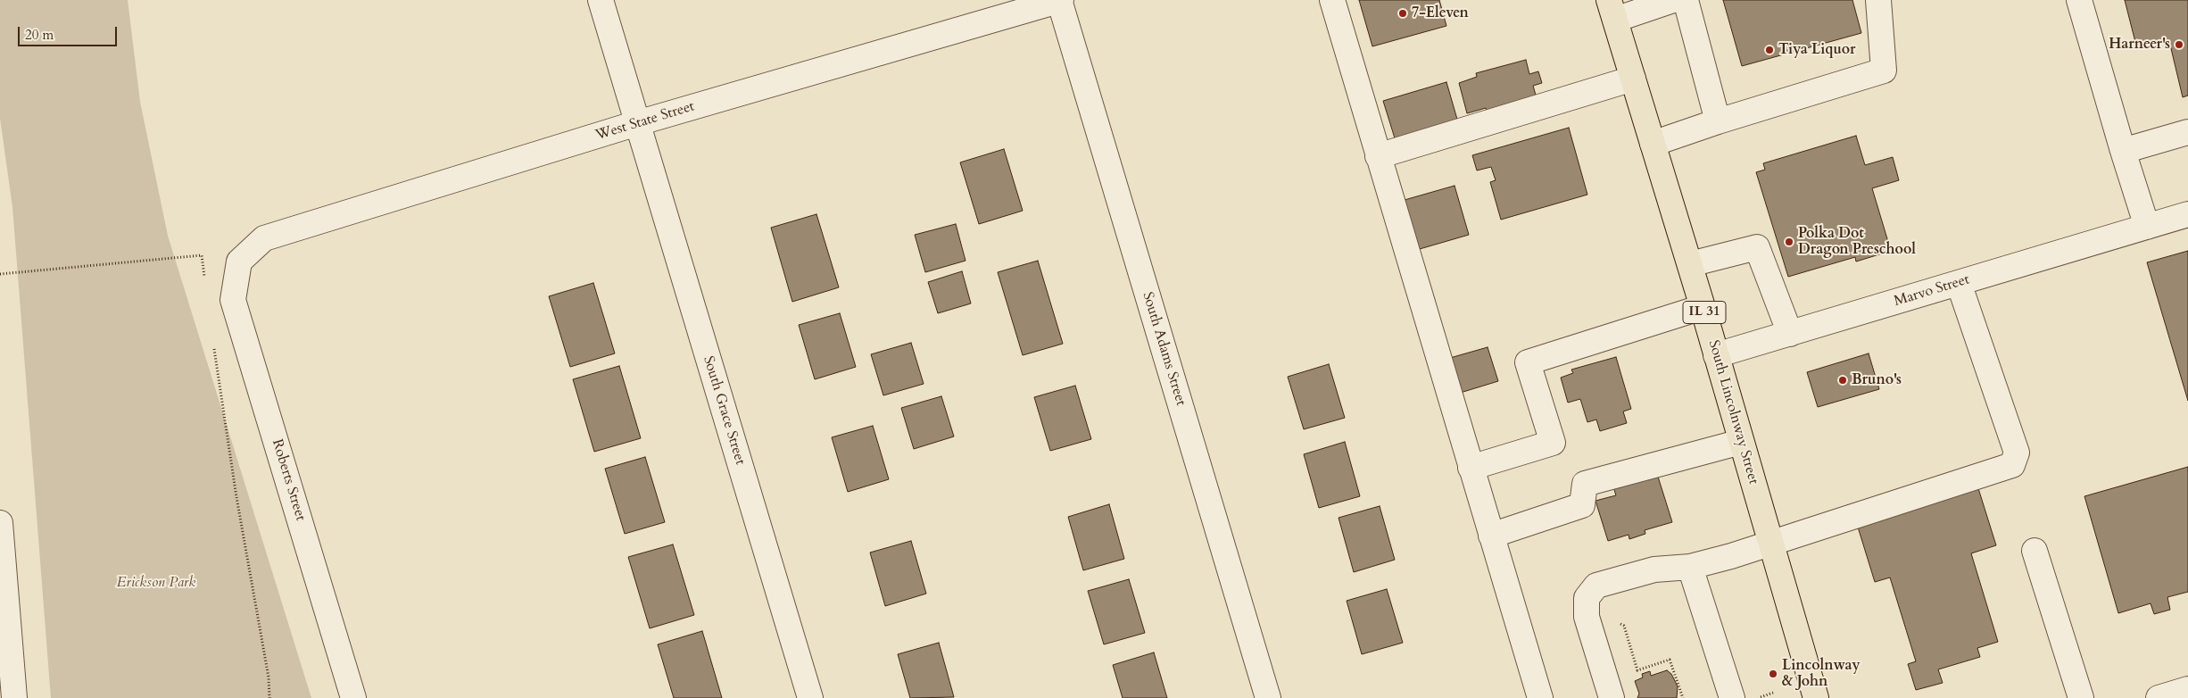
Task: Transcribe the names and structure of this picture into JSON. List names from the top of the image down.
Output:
{
  "streets": {
    "main road": ["IL 31", "South Lincolnway Street"],
    "street": [
      "West State Street",
      "Marvo Street",
      "South Adams Street",
      "South Grace Street",
      "Roberts Street"
    ]
  },
  "crossings": [
    ["West State Street", "South Adams Street"],
    ["West State Street", "South Grace Street"],
    ["West State Street", "Roberts Street"],
    ["Marvo Street", "South Lincolnway Street"]
  ],
  "parks": ["Erickson Park"],
  "places": [
    "7-Eleven",
    "Harneer's",
    "Tiya Liquor",
    "Polka Dot Dragon Preschool",
    "Bruno's",
    "Lincolnway & John"
  ],
  "scale_bar": "20 m"
}
